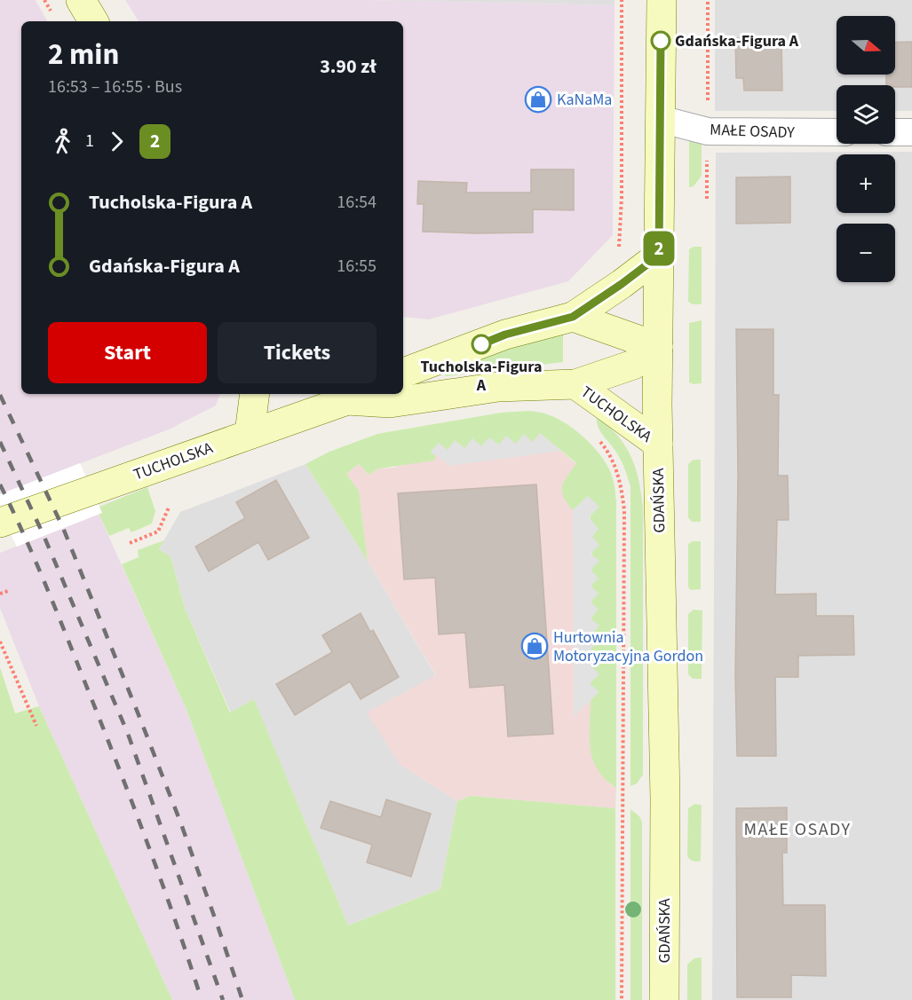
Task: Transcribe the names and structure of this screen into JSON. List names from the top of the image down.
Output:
{
  "streets": {
    "main road": ["TUCHOLSKA", "GDAŃSKA"],
    "street": ["MAŁE OSADY"]
  },
  "crossings": [
    ["MAŁE OSADY", "GDAŃSKA"],
    ["TUCHOLSKA", "GDAŃSKA"]
  ],
  "districts": ["MAŁE OSADY"],
  "places": {
    "other": ["Gdańska-Figura A", "Tucholska-Figura A"],
    "shop": ["KaNaMa", "Hurtownia Motoryzacyjna Gordon"]
  },
  "lines": ["bus line 2"],
  "north": "right",
  "page": {
    "on_map": "2",
    "map_buttons": ["+", "−"],
    "heading": ["2 min", "16:53 – 16:55 · Bus", "3.90 zł"],
    "legs": ["1", "2"],
    "list": [
      {
        "name": "Tucholska-Figura A",
        "value": "16:54"
      },
      {
        "name": "Gdańska-Figura A",
        "value": "16:55"
      }
    ],
    "buttons": ["Start", "Tickets"]
  }
}
